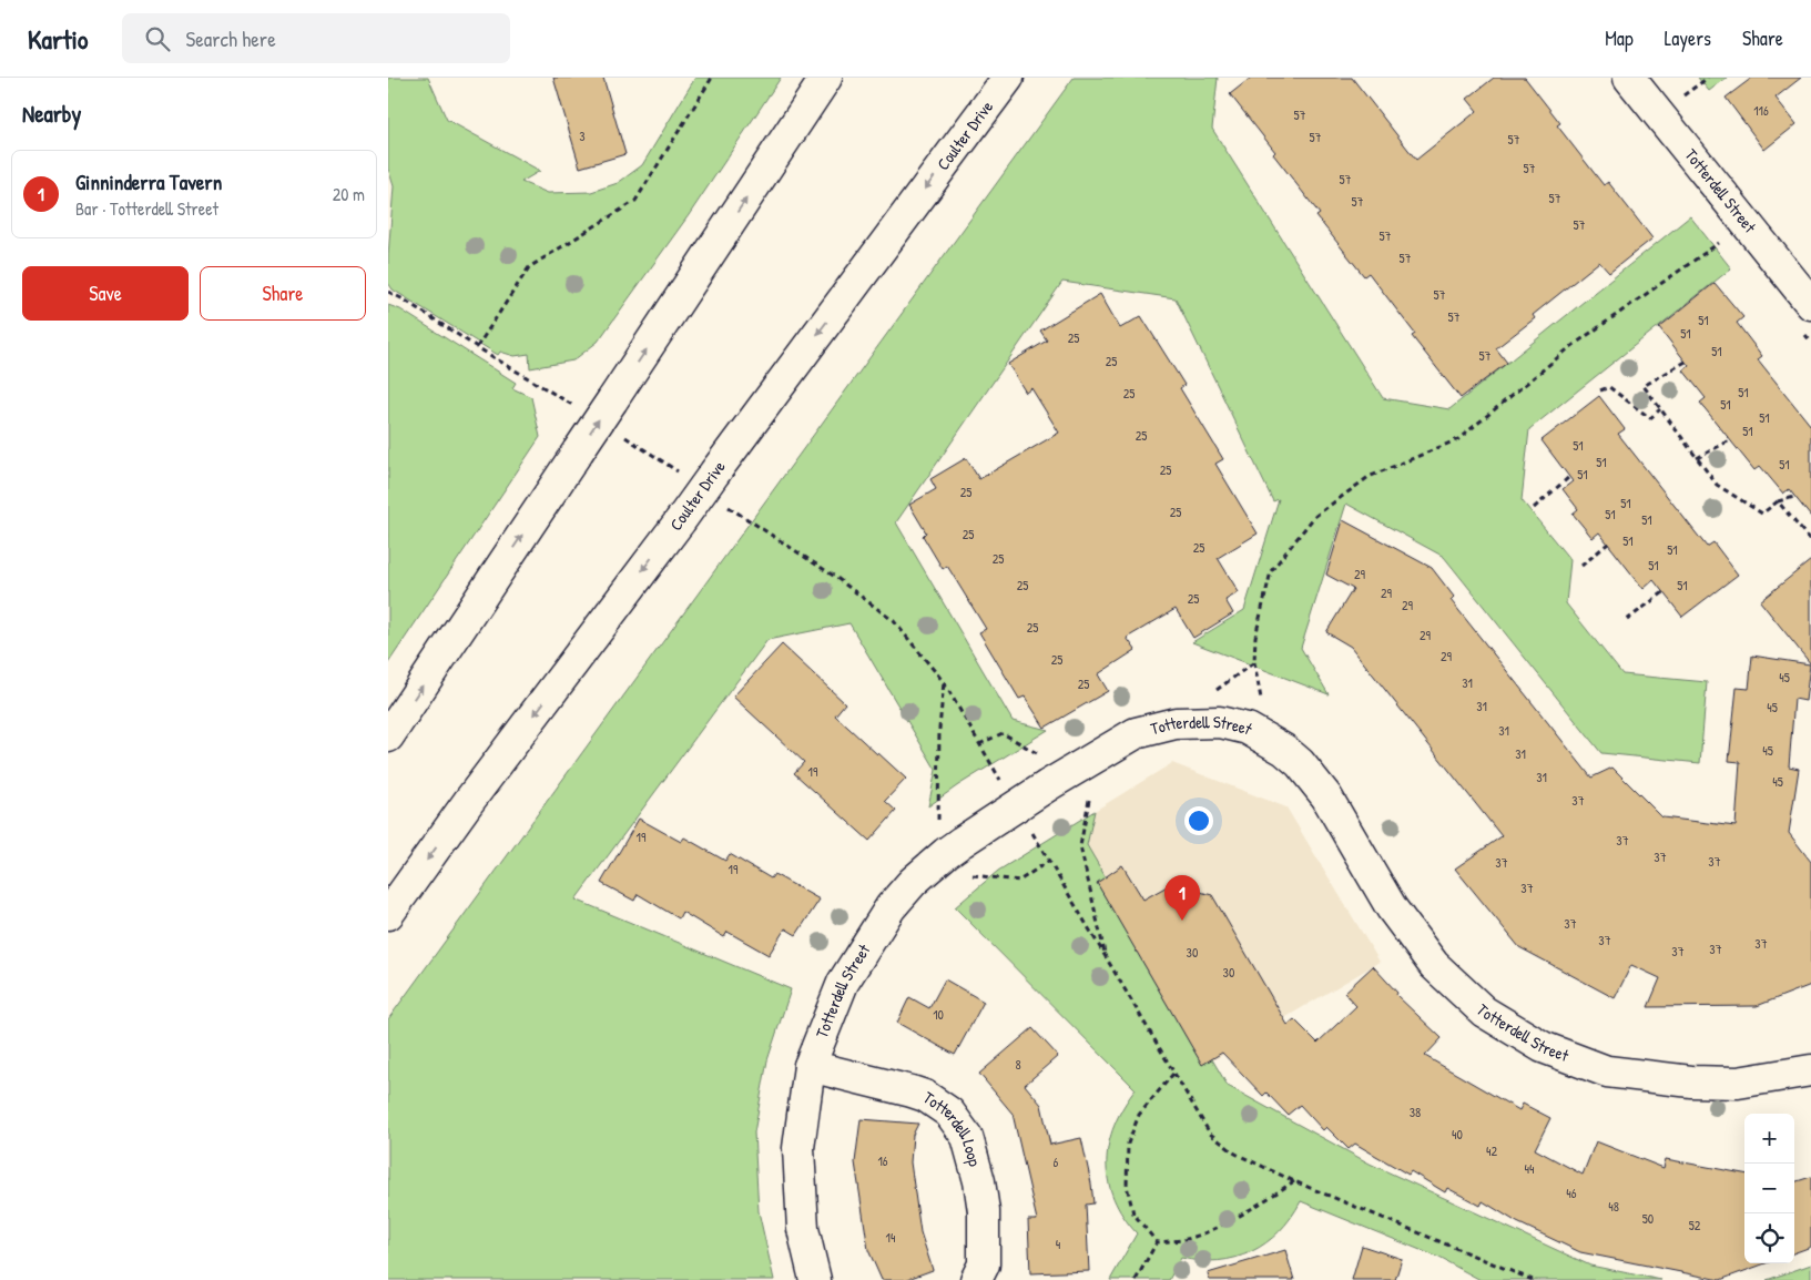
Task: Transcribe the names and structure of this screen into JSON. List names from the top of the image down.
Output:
{
  "streets": {
    "street": ["Coulter Drive", "Totterdell Street", "Totterdell Loop"]
  },
  "crossings": [
    ["Totterdell Street", "Totterdell Loop"]
  ],
  "house_numbers": [
    "116",
    "57",
    "3",
    "57",
    "57",
    "57",
    "57",
    "57",
    "57",
    "57",
    "57",
    "57",
    "57",
    "57",
    "51",
    "51",
    "25",
    "51",
    "57",
    "25",
    "51",
    "25",
    "51",
    "51",
    "51",
    "25",
    "51",
    "51",
    "51",
    "25",
    "51",
    "25",
    "51",
    "25",
    "51",
    "51",
    "25",
    "51",
    "25",
    "51",
    "25",
    "51",
    "29",
    "25",
    "51",
    "29",
    "25",
    "29",
    "25",
    "29",
    "29",
    "25",
    "45",
    "31",
    "25",
    "31",
    "45",
    "31",
    "45",
    "31",
    "19",
    "31",
    "45",
    "37",
    "19",
    "37",
    "37",
    "37",
    "37",
    "19",
    "37",
    "37",
    "37",
    "37",
    "37",
    "37",
    "30",
    "30",
    "10",
    "8",
    "38",
    "40",
    "42",
    "16",
    "6",
    "44",
    "46",
    "48",
    "50",
    "52",
    "14",
    "4"
  ],
  "page": {
    "header": "Kartio",
    "search": "Search here",
    "nav": ["Map", "Layers", "Share"],
    "heading": "Nearby",
    "list": [
      {
        "mark": "1",
        "name": "Ginninderra Tavern",
        "note": "Bar · Totterdell Street",
        "value": "20 m"
      }
    ],
    "buttons": ["Save", "Share"],
    "pins": "1",
    "map_buttons": ["+", "−"]
  }
}
